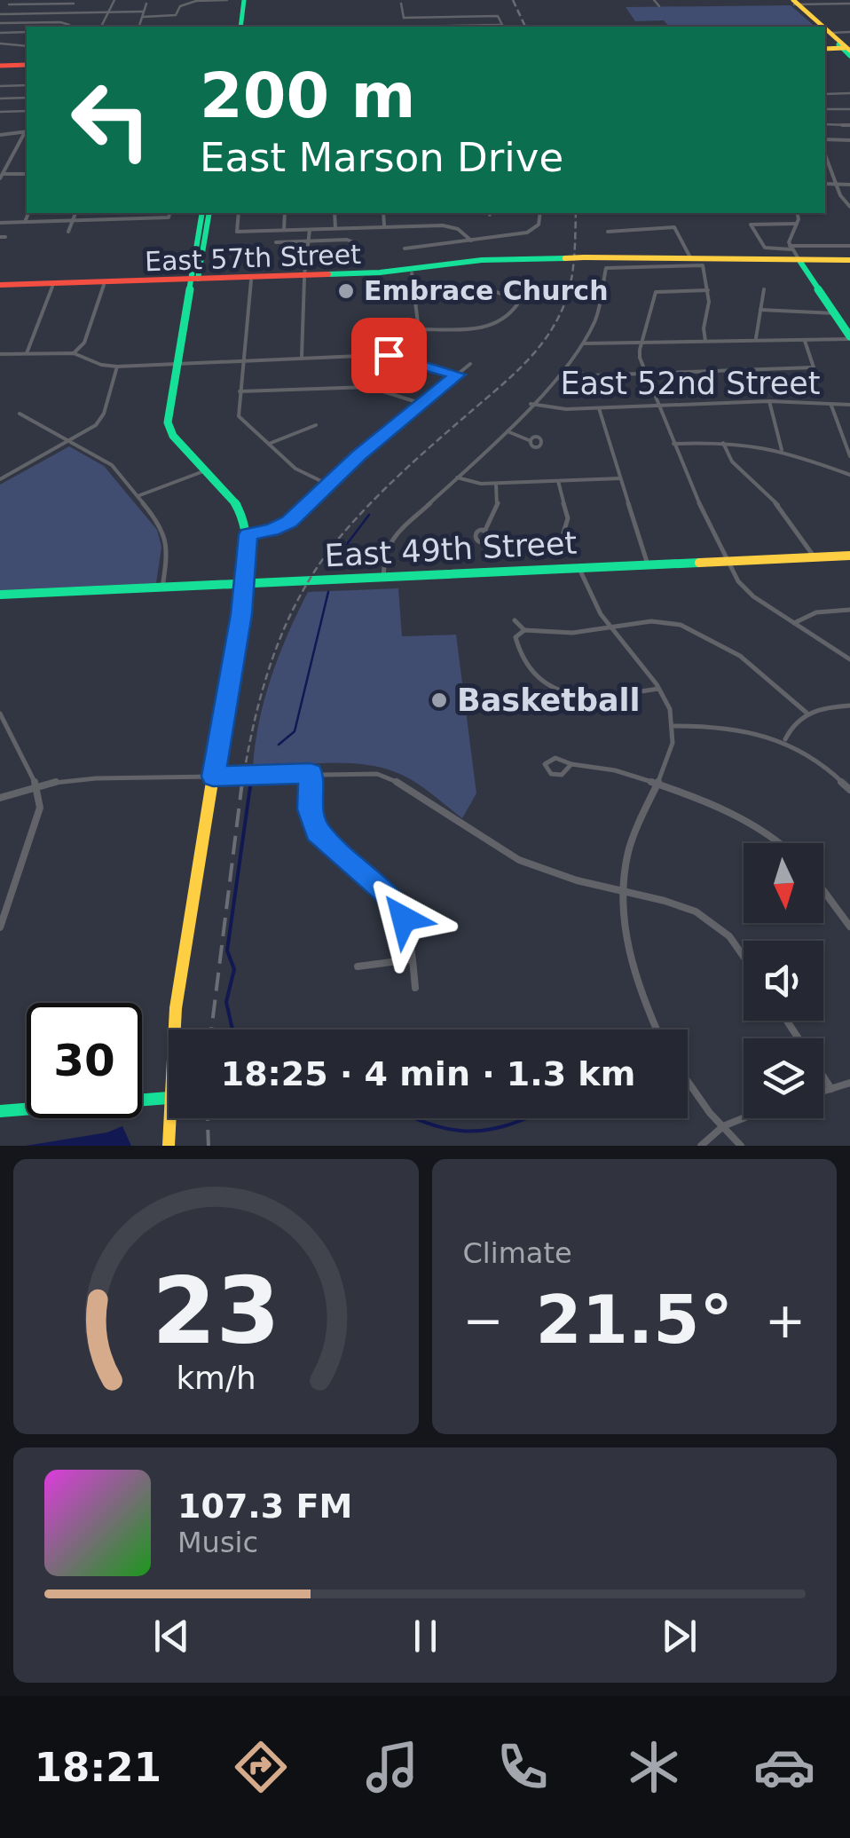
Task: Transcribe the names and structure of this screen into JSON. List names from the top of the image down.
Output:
{
  "streets": {
    "main road": ["East 57th Street", "East 49th Street"],
    "street": ["East 52nd Street"]
  },
  "places": ["Embrace Church", "Basketball"],
  "north": "bottom",
  "page": {
    "turn": ["200 m", "East Marson Drive"],
    "limit": "30",
    "trip": "18:25 · 4 min · 1.3 km",
    "tile": "Climate",
    "heat": ["−", "21.5°", "+"],
    "song": ["107.3 FM", "Music"],
    "tabs": "18:21",
    "gauge": ["23", "km/h"]
  }
}
